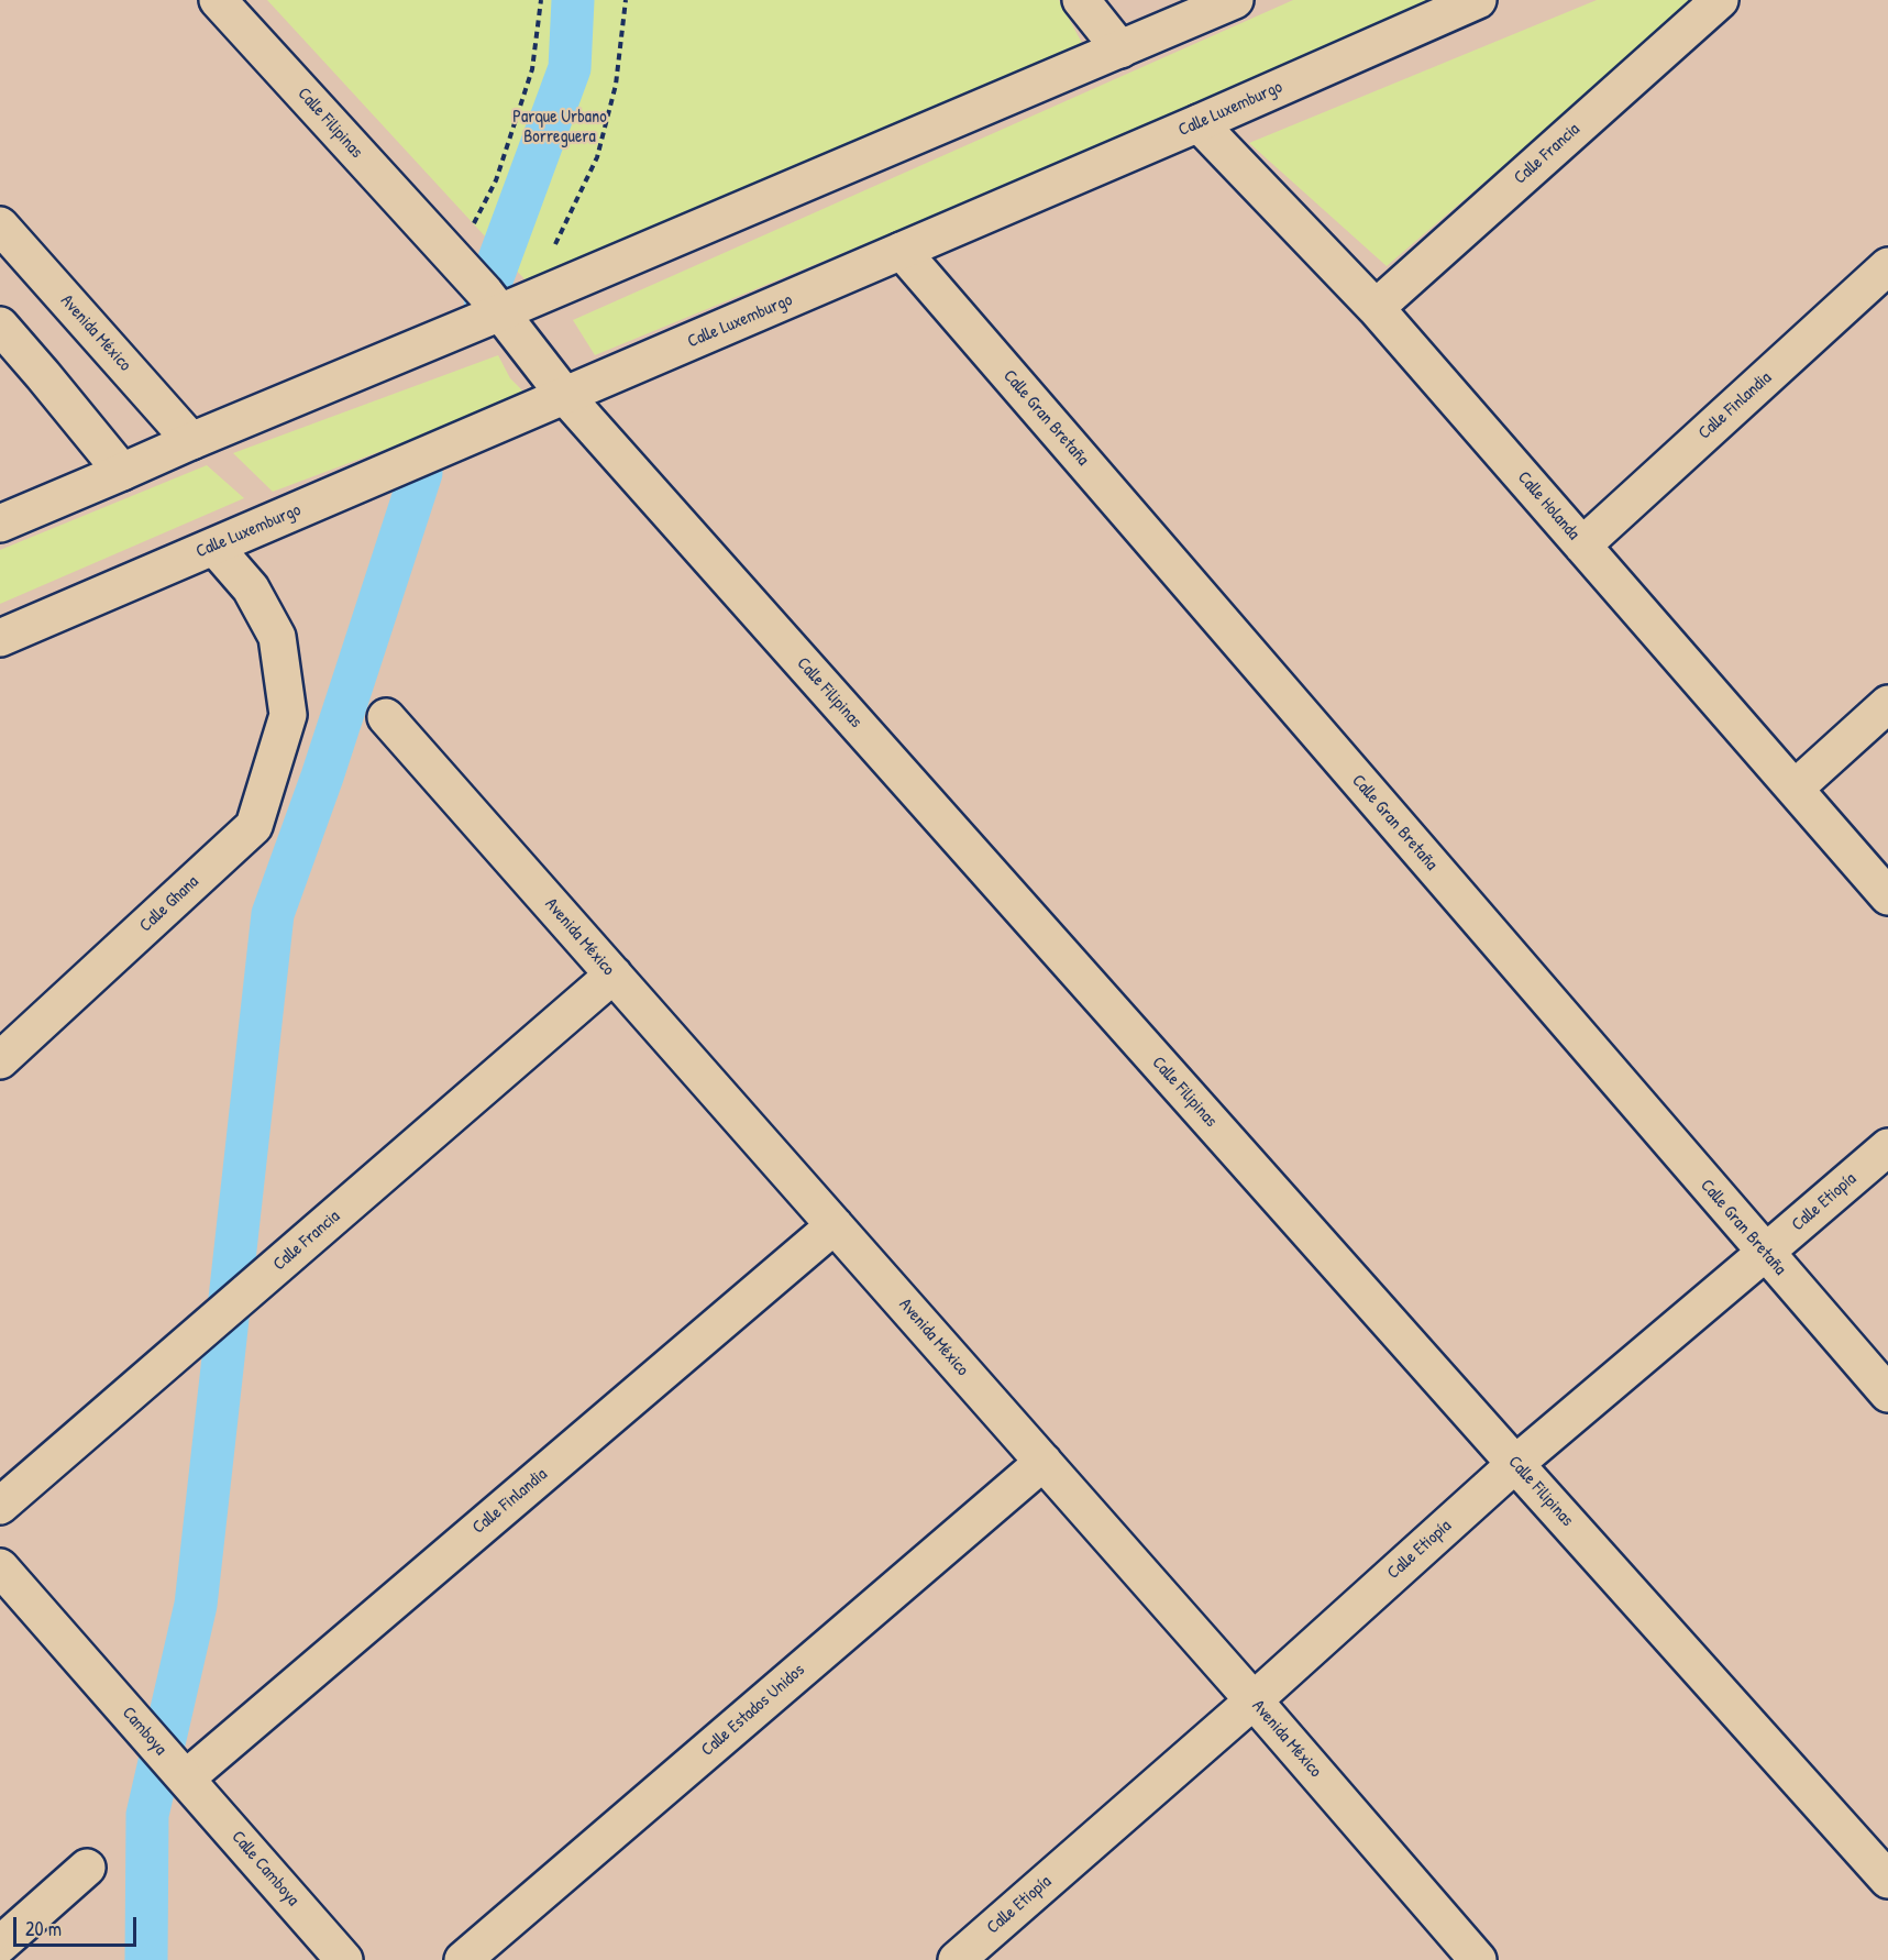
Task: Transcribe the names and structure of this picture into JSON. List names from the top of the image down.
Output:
{
  "streets": {
    "street": [
      "Calle Luxemburgo",
      "Calle Filipinas",
      "Calle Francia",
      "Avenida México",
      "Calle Finlandia",
      "Calle Gran Bretaña",
      "Calle Holanda",
      "Calle Ghana",
      "Calle Etiopía",
      "Calle Estados Unidos",
      "Camboya",
      "Calle Camboya"
    ]
  },
  "crossings": [
    ["Calle Luxemburgo", "Calle Filipinas"],
    ["Calle Luxemburgo", "Calle Gran Bretaña"],
    ["Calle Luxemburgo", "Calle Holanda"],
    ["Calle Luxemburgo", "Calle Ghana"],
    ["Calle Filipinas", "Calle Etiopía"],
    ["Calle Francia", "Avenida México"],
    ["Calle Francia", "Calle Holanda"],
    ["Avenida México", "Calle Finlandia"],
    ["Avenida México", "Calle Etiopía"],
    ["Avenida México", "Calle Estados Unidos"],
    ["Calle Finlandia", "Calle Holanda"],
    ["Calle Finlandia", "Camboya"],
    ["Calle Finlandia", "Calle Camboya"],
    ["Calle Gran Bretaña", "Calle Etiopía"],
    ["Camboya", "Calle Camboya"]
  ],
  "parks": ["Parque Urbano Borreguera"],
  "scale_bar": "20 m"
}
